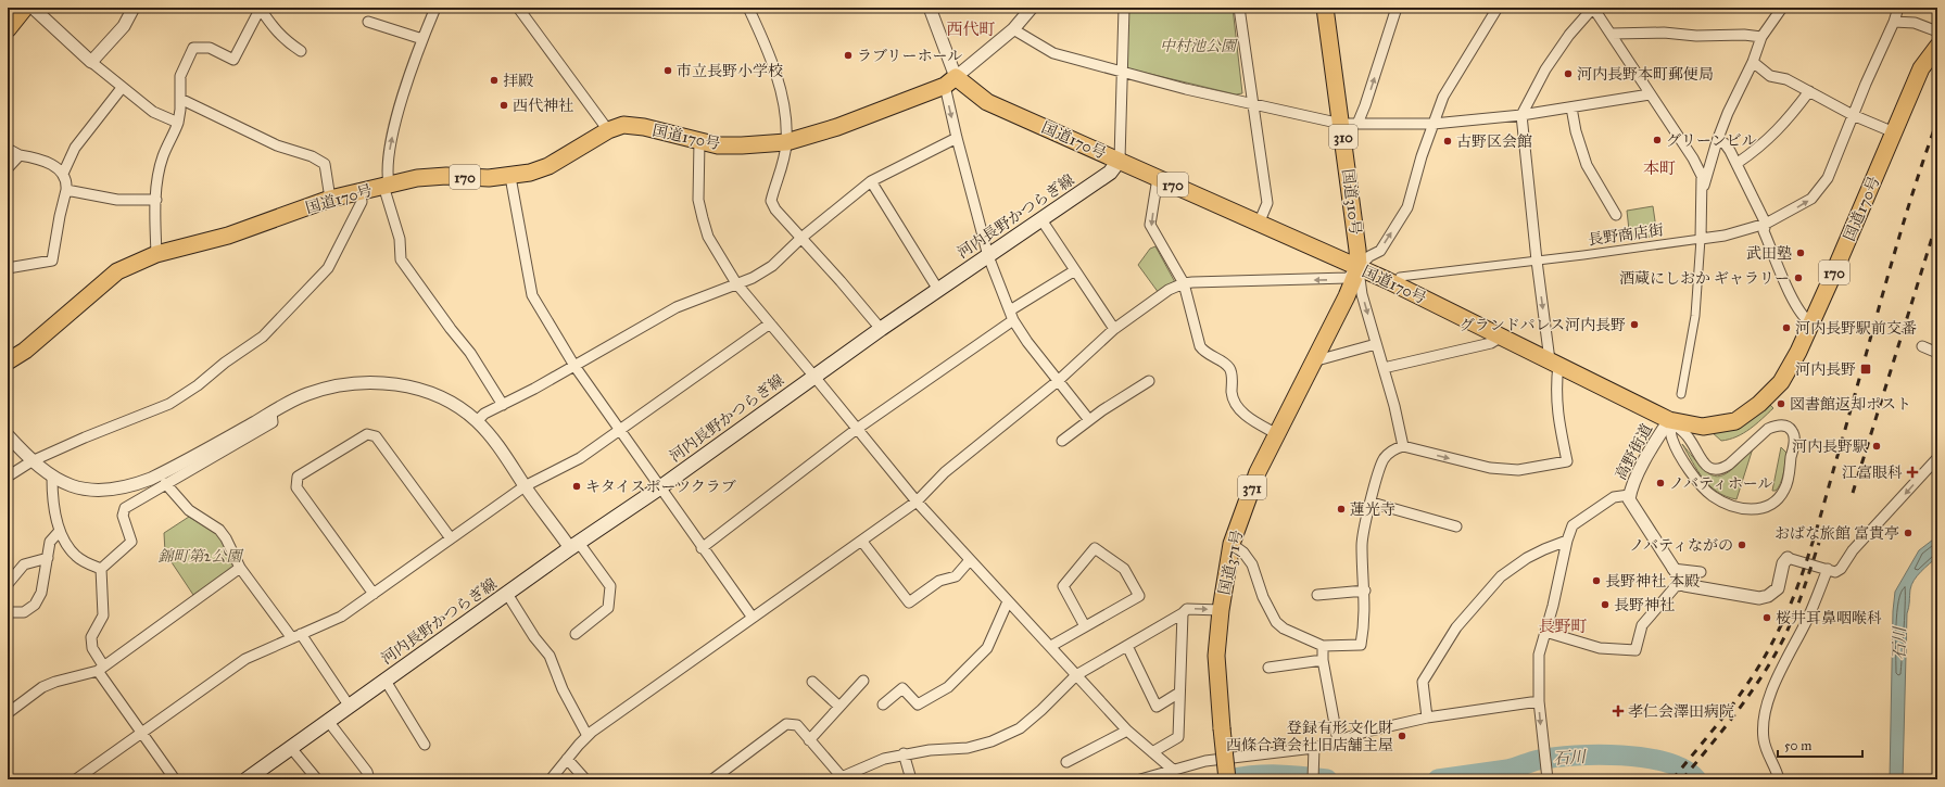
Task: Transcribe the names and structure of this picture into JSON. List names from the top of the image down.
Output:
{
  "streets": {
    "highway": [
      "国道170号",
      "310",
      "170",
      "国道310号",
      "371",
      "国道371号"
    ],
    "main road": ["河内長野かつらぎ線"],
    "street": ["長野商店街", "高野街道"]
  },
  "crossings": [
    ["国道170号", "国道310号"],
    ["国道170号", "河内長野かつらぎ線"],
    ["国道170号", "長野商店街"],
    ["国道170号", "高野街道"],
    ["国道170号", "国道371号"],
    ["国道310号", "国道371号"]
  ],
  "districts": ["西代町", "本町", "長野町"],
  "water": ["石川"],
  "parks": ["中村池公園", "錦町第2公園"],
  "places": {
    "other": [
      "ラブリーホール",
      "市立長野小学校",
      "河内長野本町郵便局",
      "拝殿",
      "西代神社",
      "グリーンビル",
      "古野区会館",
      "武田塾",
      "酒蔵にしおか ギャラリー",
      "グランドパレス河内長野",
      "河内長野駅前交番",
      "図書館返却ポスト",
      "河内長野駅",
      "ノバティホール",
      "キタイスポーツクラブ",
      "蓮光寺",
      "おばな旅館 富貴亭",
      "ノバティながの",
      "長野神社 本殿",
      "長野神社",
      "桜井耳鼻咽喉科",
      "登録有形文化財 西條合資会社旧店舗主屋"
    ],
    "transit": ["河内長野"],
    "health": ["江富眼科", "孝仁会澤田病院"]
  },
  "scale_bar": "50 m"
}
